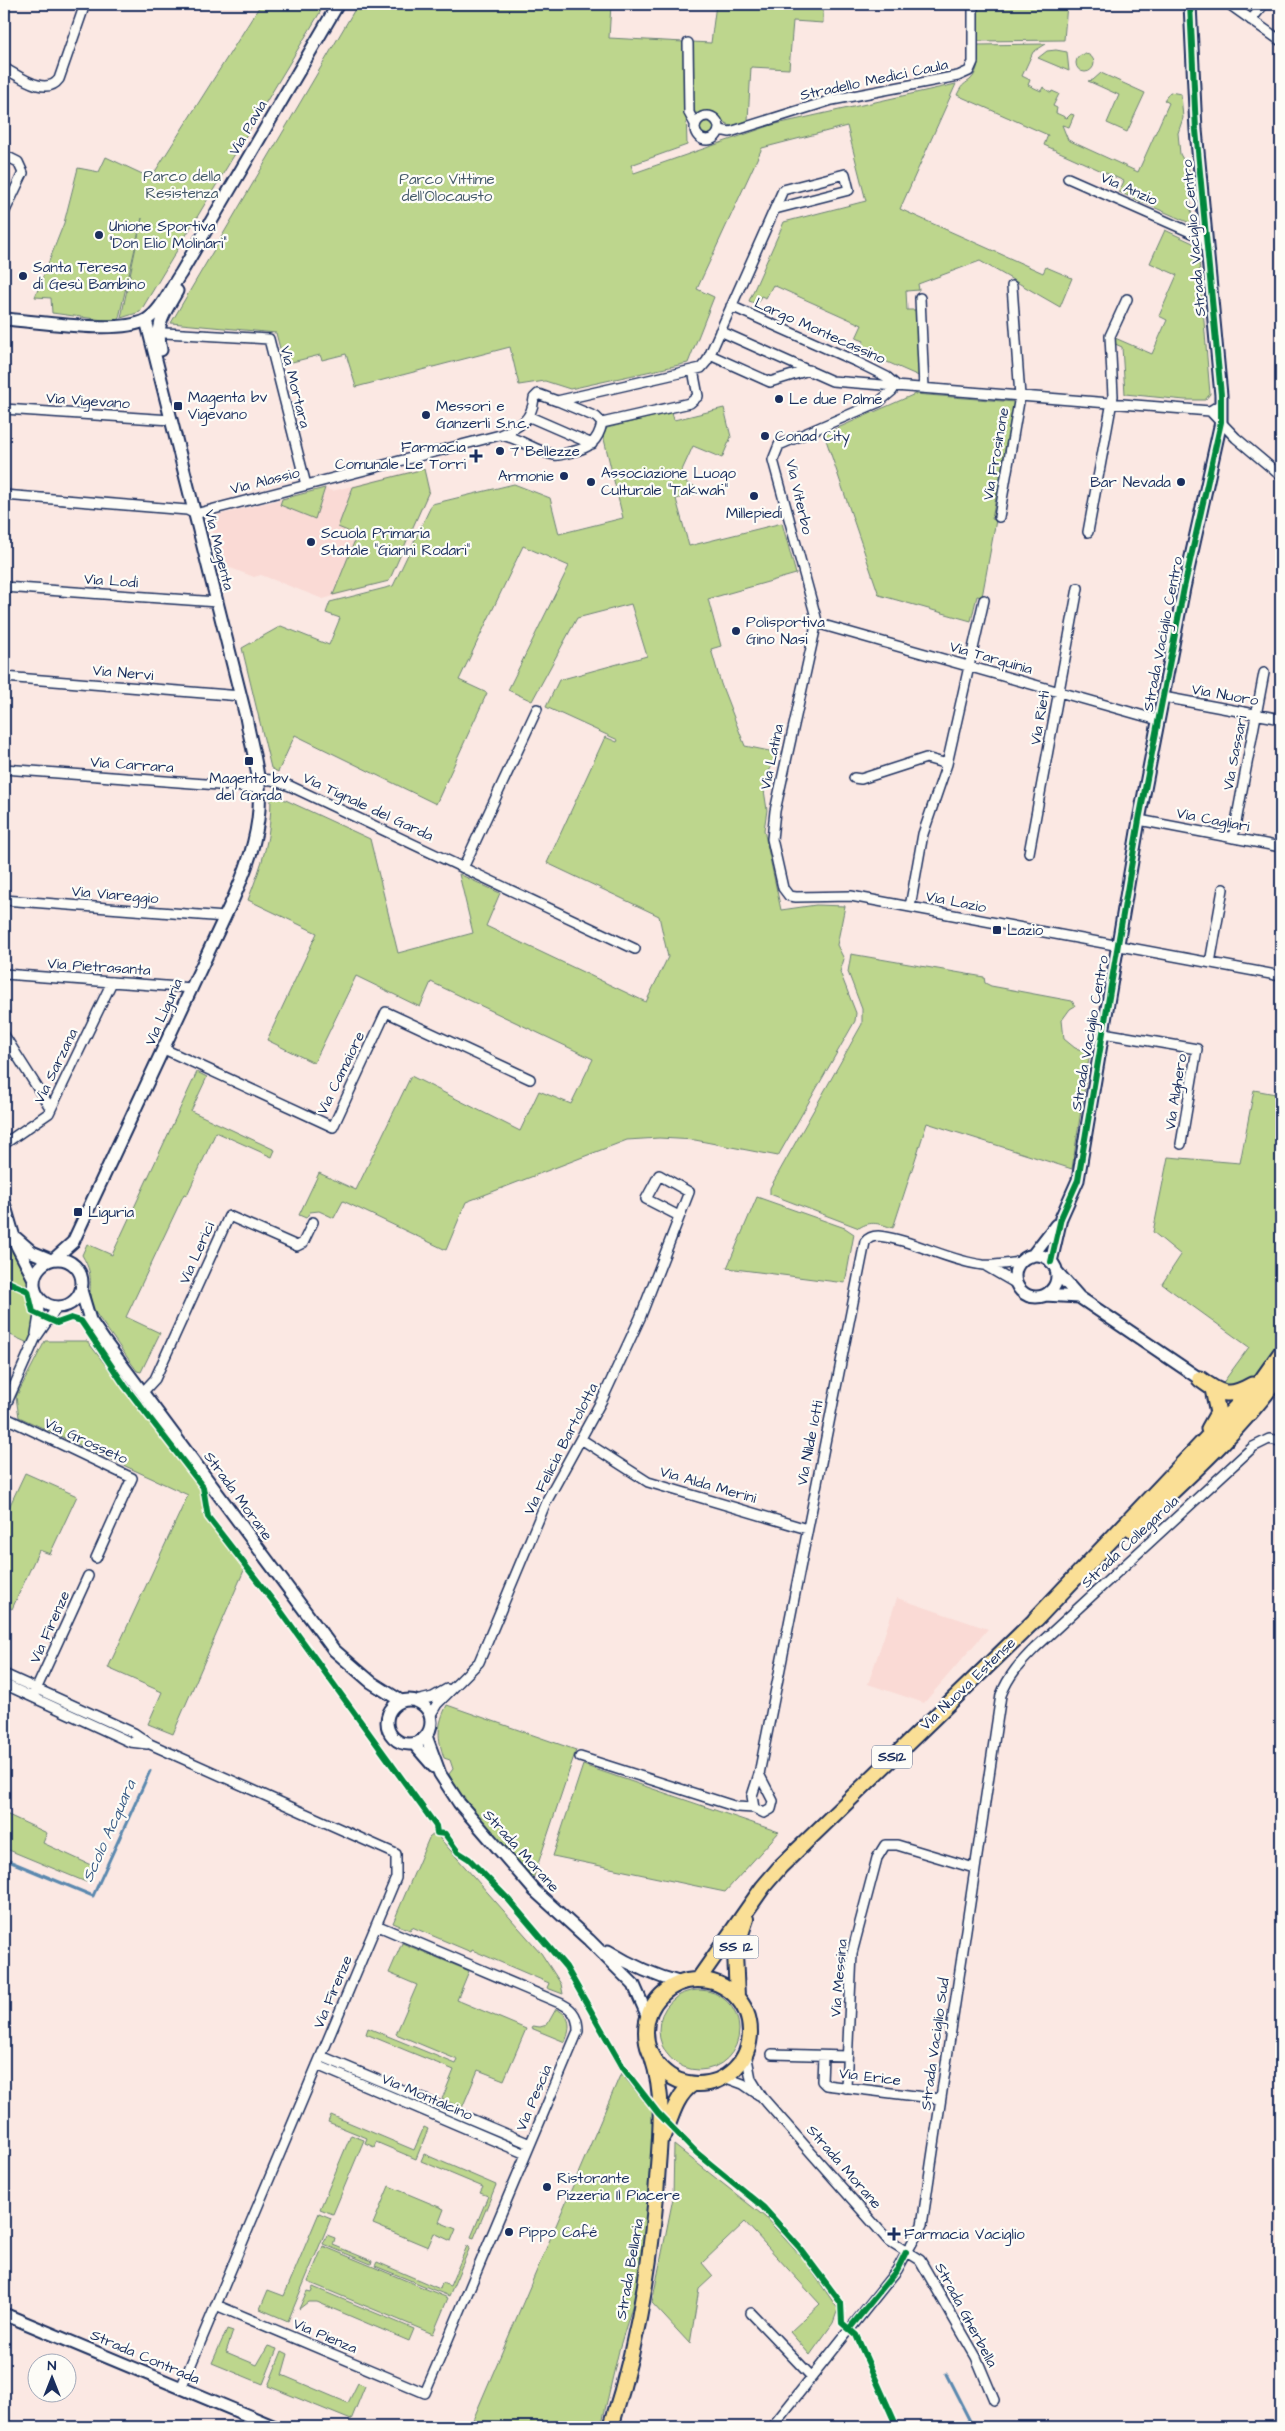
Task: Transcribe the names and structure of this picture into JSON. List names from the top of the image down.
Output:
{
  "streets": {
    "highway": ["Via Nuova Estense", "SS12"],
    "main road": ["SS 12", "Strada Bellaria"],
    "street": [
      "Stradello Medici Caula",
      "Via Pavia",
      "Via Anzio",
      "Strada Vaciglio Centro",
      "Largo Montecassino",
      "Via Mortara",
      "Via Vigevano",
      "Via Frosinone",
      "Via Alassio",
      "Via Viterbo",
      "Via Magenta",
      "Via Lodi",
      "Via Tarquinia",
      "Via Nervi",
      "Via Nuoro",
      "Via Rieti",
      "Via Sassari",
      "Via Latina",
      "Via Carrara",
      "Via Tignale del Garda",
      "Via Cagliari",
      "Via Viareggio",
      "Via Lazio",
      "Via Pietrasanta",
      "Via Liguria",
      "Via Sarzana",
      "Via Camaiore",
      "Via Alghero",
      "Via Lerici",
      "Via Grosseto",
      "Via Nilde Iotti",
      "Via Felicia Bartolotta",
      "Via Alda Merini",
      "Strada Morane",
      "Strada Collegarola",
      "Via Firenze",
      "Via Messina",
      "Strada Vaciglio Sud",
      "Via Erice",
      "Via Montalcino",
      "Via Pescia",
      "Strada Gherbella",
      "Via Pienza",
      "Strada Contrada"
    ]
  },
  "crossings": [
    ["Via Pavia", "Via Magenta"],
    ["Via Anzio", "Strada Vaciglio Centro"],
    ["Strada Vaciglio Centro", "Via Tarquinia"],
    ["Strada Vaciglio Centro", "Via Nuoro"],
    ["Strada Vaciglio Centro", "Via Cagliari"],
    ["Strada Vaciglio Centro", "Via Lazio"],
    ["Strada Vaciglio Centro", "Via Alghero"],
    ["Strada Vaciglio Centro", "Via Nilde Iotti"],
    ["Largo Montecassino", "Via Viterbo"],
    ["Via Mortara", "Via Alassio"],
    ["Via Vigevano", "Via Magenta"],
    ["Via Alassio", "Via Magenta"],
    ["Via Viterbo", "Via Tarquinia"],
    ["Via Viterbo", "Via Latina"],
    ["Via Magenta", "Via Lodi"],
    ["Via Magenta", "Via Nervi"],
    ["Via Magenta", "Via Carrara"],
    ["Via Magenta", "Via Tignale del Garda"],
    ["Via Magenta", "Via Liguria"],
    ["Via Tarquinia", "Via Rieti"],
    ["Via Tarquinia", "Via Latina"],
    ["Via Nuoro", "Via Sassari"],
    ["Via Sassari", "Via Cagliari"],
    ["Via Latina", "Via Lazio"],
    ["Via Carrara", "Via Tignale del Garda"],
    ["Via Carrara", "Via Liguria"],
    ["Via Tignale del Garda", "Via Liguria"],
    ["Via Viareggio", "Via Liguria"],
    ["Via Pietrasanta", "Via Liguria"],
    ["Via Pietrasanta", "Via Sarzana"],
    ["Via Liguria", "Via Camaiore"],
    ["Via Liguria", "Strada Morane"],
    ["Via Lerici", "Strada Morane"],
    ["Via Nilde Iotti", "Via Alda Merini"],
    ["Via Felicia Bartolotta", "Via Alda Merini"],
    ["Via Felicia Bartolotta", "Strada Morane"],
    ["Strada Morane", "Via Nuova Estense"],
    ["Strada Morane", "Strada Vaciglio Sud"],
    ["Strada Morane", "Strada Bellaria"],
    ["Strada Morane", "Strada Gherbella"],
    ["Strada Collegarola", "Strada Vaciglio Sud"],
    ["Via Firenze", "Via Montalcino"],
    ["Via Firenze", "Via Pescia"],
    ["Via Firenze", "Via Pienza"],
    ["Via Firenze", "Strada Contrada"],
    ["Via Nuova Estense", "Strada Bellaria"],
    ["Via Messina", "Strada Vaciglio Sud"],
    ["Via Messina", "Via Erice"],
    ["Strada Vaciglio Sud", "Via Erice"],
    ["Strada Vaciglio Sud", "Strada Gherbella"],
    ["Via Montalcino", "Via Pescia"],
    ["Via Pescia", "Via Pienza"]
  ],
  "water": ["Scolo Acquara"],
  "parks": ["Parco della Resistenza", "Parco Vittime dell'Olocausto"],
  "places": {
    "other": [
      "Unione Sportiva \"Don Elio Molinari\"",
      "Santa Teresa di Gesù Bambino",
      "Le due Palme",
      "Messori e Ganzerli S.n.c.",
      "Conad City",
      "7 Bellezze",
      "Armonie",
      "Associazione Luogo Culturale \"Takwah\"",
      "Bar Nevada",
      "Millepiedi",
      "Scuola Primaria Statale \"Gianni Rodari\"",
      "Polisportiva Gino Nasi",
      "Ristorante Pizzeria Il Piacere",
      "Pippo Café"
    ],
    "transit": [
      "Magenta bv Vigevano",
      "Magenta bv del Garda",
      "Lazio",
      "Liguria"
    ],
    "health": ["Farmacia Comunale Le Torri", "Farmacia Vaciglio"]
  },
  "north": "top"
}
